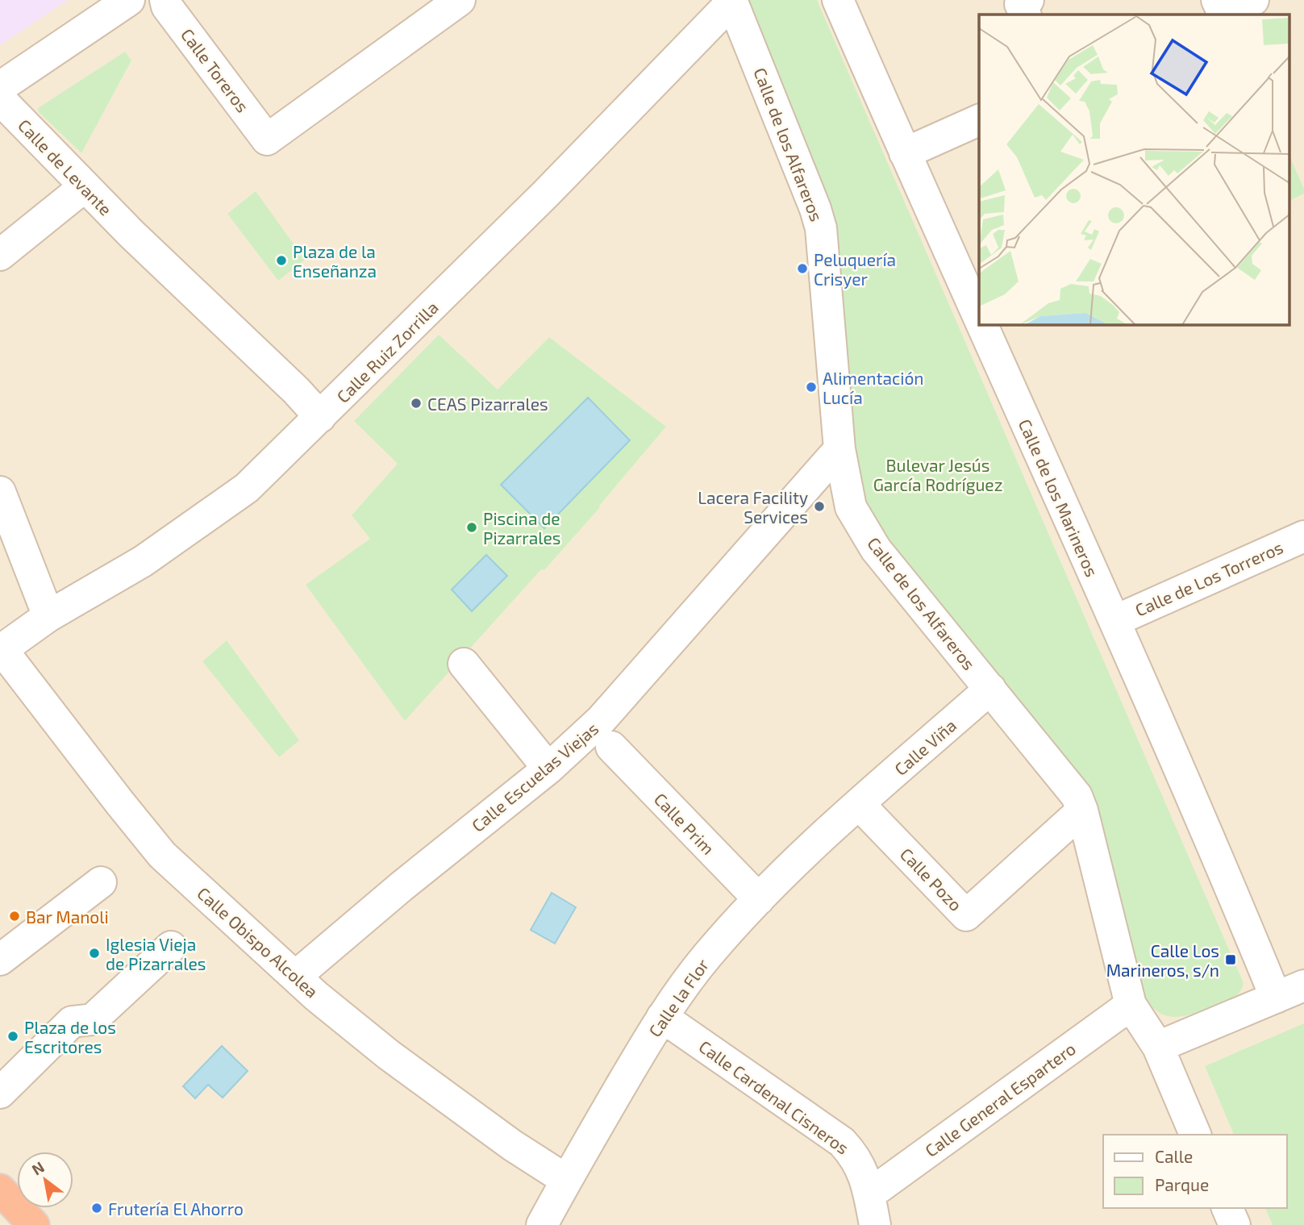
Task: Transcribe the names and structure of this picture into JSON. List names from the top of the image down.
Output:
{
  "streets": {
    "street": [
      "Calle Toreros",
      "Calle de los Alfareros",
      "Calle de Levante",
      "Calle Ruiz Zorrilla",
      "Calle de los Marineros",
      "Calle de Los Torreros",
      "Calle Viña",
      "Calle Escuelas Viejas",
      "Calle Prim",
      "Calle Pozo",
      "Calle Obispo Alcolea",
      "Calle la Flor",
      "Calle Cardenal Cisneros",
      "Calle General Espartero"
    ]
  },
  "crossings": [
    ["Calle de los Alfareros", "Calle Ruiz Zorrilla"],
    ["Calle de los Alfareros", "Calle Viña"],
    ["Calle de los Alfareros", "Calle Escuelas Viejas"],
    ["Calle de los Alfareros", "Calle Pozo"],
    ["Calle de los Alfareros", "Calle General Espartero"],
    ["Calle de Levante", "Calle Ruiz Zorrilla"],
    ["Calle Ruiz Zorrilla", "Calle Obispo Alcolea"],
    ["Calle de los Marineros", "Calle de Los Torreros"],
    ["Calle Viña", "Calle Pozo"],
    ["Calle Viña", "Calle la Flor"],
    ["Calle Escuelas Viejas", "Calle Obispo Alcolea"],
    ["Calle Prim", "Calle la Flor"],
    ["Calle Pozo", "Calle la Flor"],
    ["Calle Obispo Alcolea", "Calle la Flor"],
    ["Calle la Flor", "Calle Cardenal Cisneros"],
    ["Calle Cardenal Cisneros", "Calle General Espartero"]
  ],
  "parks": ["Bulevar Jesús García Rodríguez"],
  "places": {
    "other": [
      "Plaza de la Enseñanza",
      "Peluquería Crisyer",
      "Alimentación Lucía",
      "CEAS Pizarrales",
      "Lacera Facility Services",
      "Piscina de Pizarrales",
      "Bar Manoli",
      "Iglesia Vieja de Pizarrales",
      "Plaza de los Escritores",
      "Frutería El Ahorro"
    ],
    "transit": ["Calle Los Marineros, s/n"]
  },
  "legend": ["Calle", "Parque"],
  "north": "top left"
}
